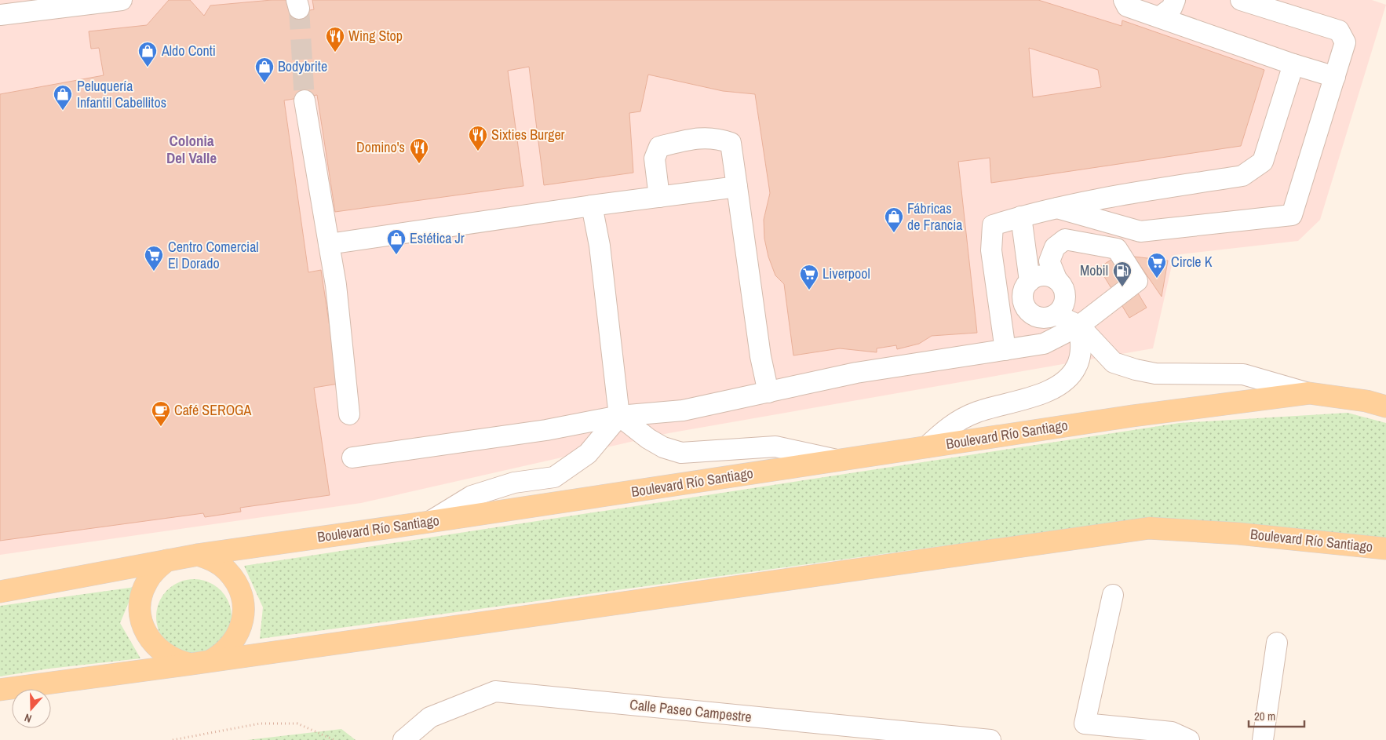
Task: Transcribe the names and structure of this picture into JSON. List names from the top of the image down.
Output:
{
  "streets": {
    "main road": ["Boulevard Río Santiago"],
    "street": ["Calle Paseo Campestre"]
  },
  "districts": ["Colonia Del Valle"],
  "places": {
    "restaurant": ["Wing Stop", "Sixties Burger", "Domino's"],
    "shop": [
      "Aldo Conti",
      "Bodybrite",
      "Peluquería Infantil Cabellitos",
      "Fábricas de Francia",
      "Estética Jr"
    ],
    "supermarket": ["Centro Comercial El Dorado", "Circle K", "Liverpool"],
    "fuel station": ["Mobil"],
    "cafe": ["Café SEROGA"]
  },
  "scale_bar": "20 m",
  "north": "bottom"
}
